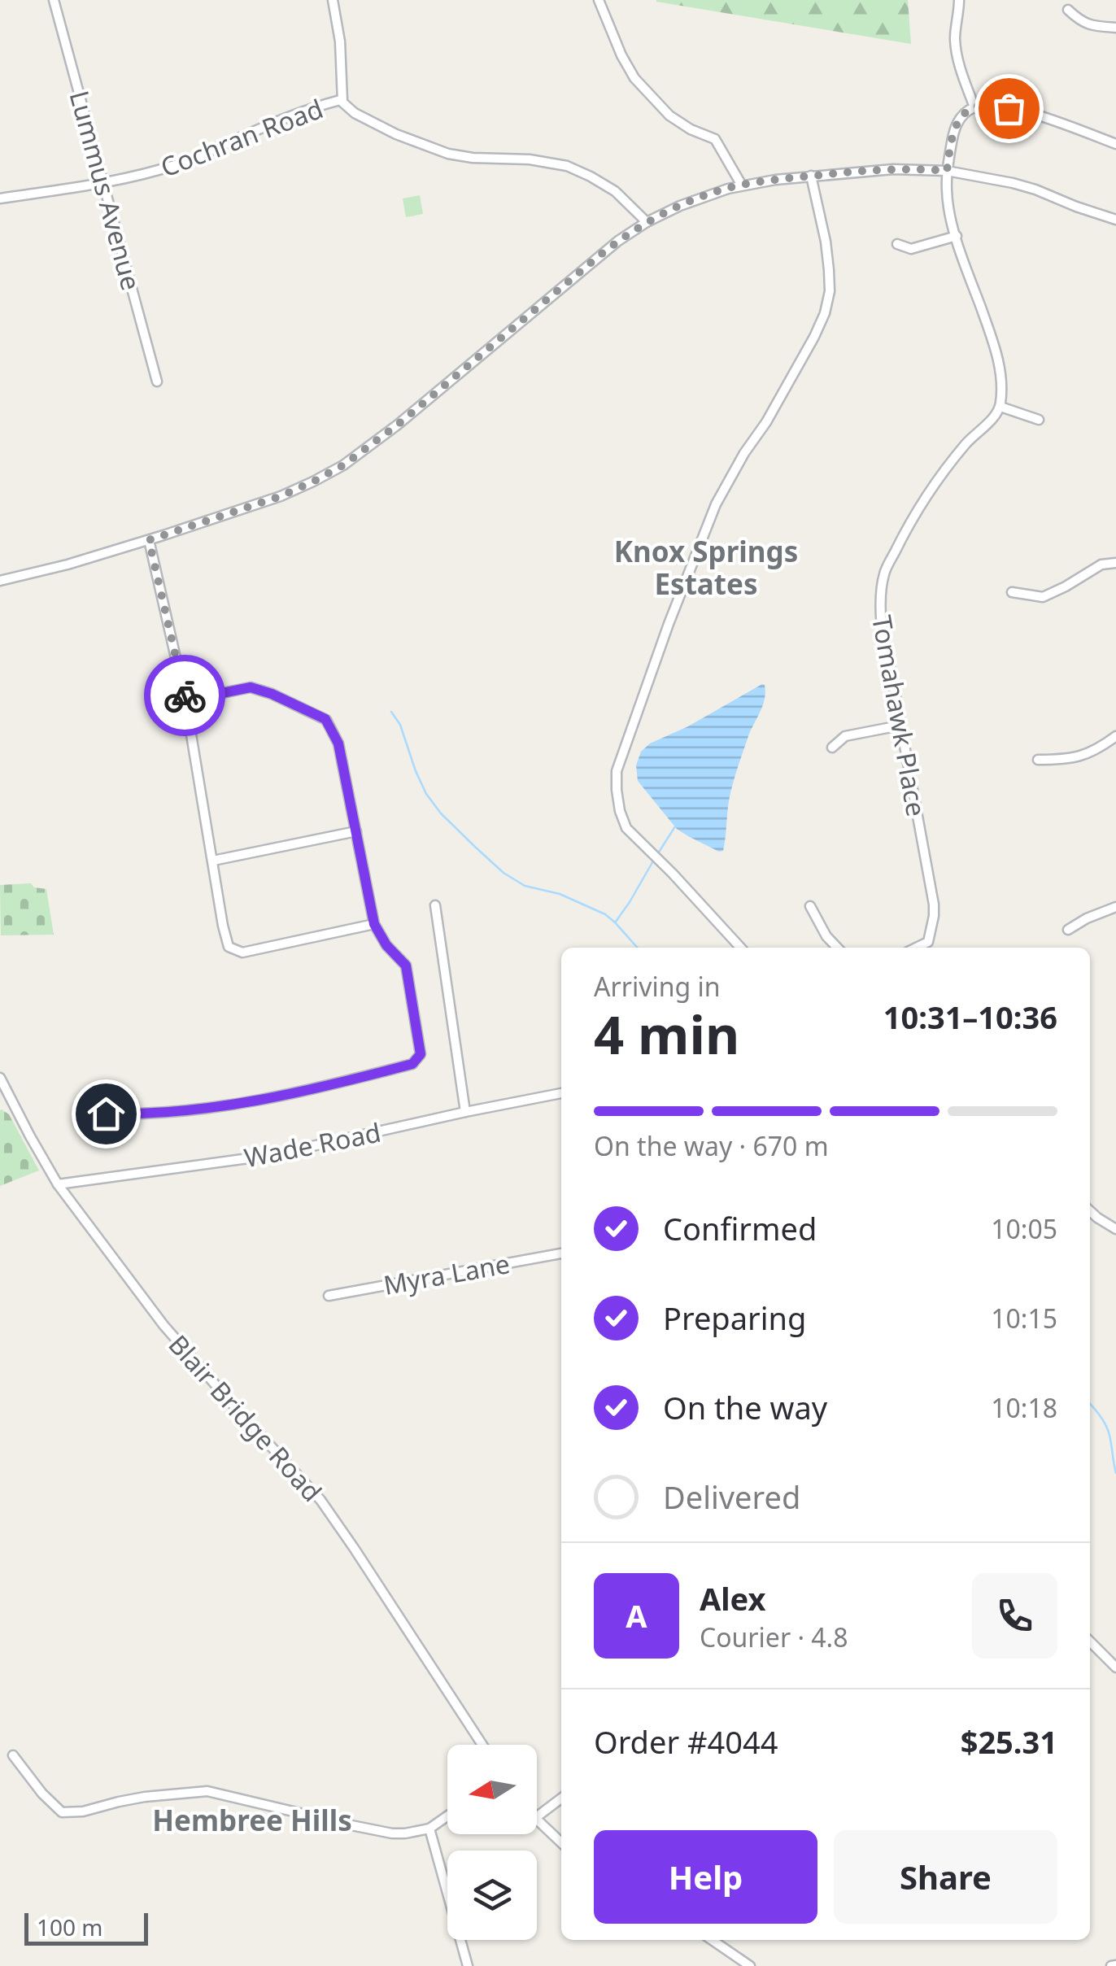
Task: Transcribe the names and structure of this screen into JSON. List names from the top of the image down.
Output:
{
  "streets": {
    "street": [
      "Cochran Road",
      "Lummus Avenue",
      "Tomahawk Place",
      "Wade Road",
      "Myra Lane",
      "Blair Bridge Road"
    ]
  },
  "crossings": [
    ["Cochran Road", "Lummus Avenue"],
    ["Wade Road", "Blair Bridge Road"]
  ],
  "districts": ["Knox Springs Estates", "Hembree Hills"],
  "scale_bar": "100 m",
  "north": "left",
  "page": {
    "heading": ["4 min", "Arriving in", "10:31–10:36"],
    "panel": [
      "Alex",
      "Courier · 4.8",
      "Order #4044",
      "$25.31"
    ],
    "bar": "On the way · 670 m",
    "list": [
      ["Confirmed", "10:05"],
      ["Preparing", "10:15"],
      ["On the way", "10:18"],
      "Delivered"
    ],
    "round": "A",
    "buttons": ["Help", "Share"],
    "scale": "100 m"
  }
}
